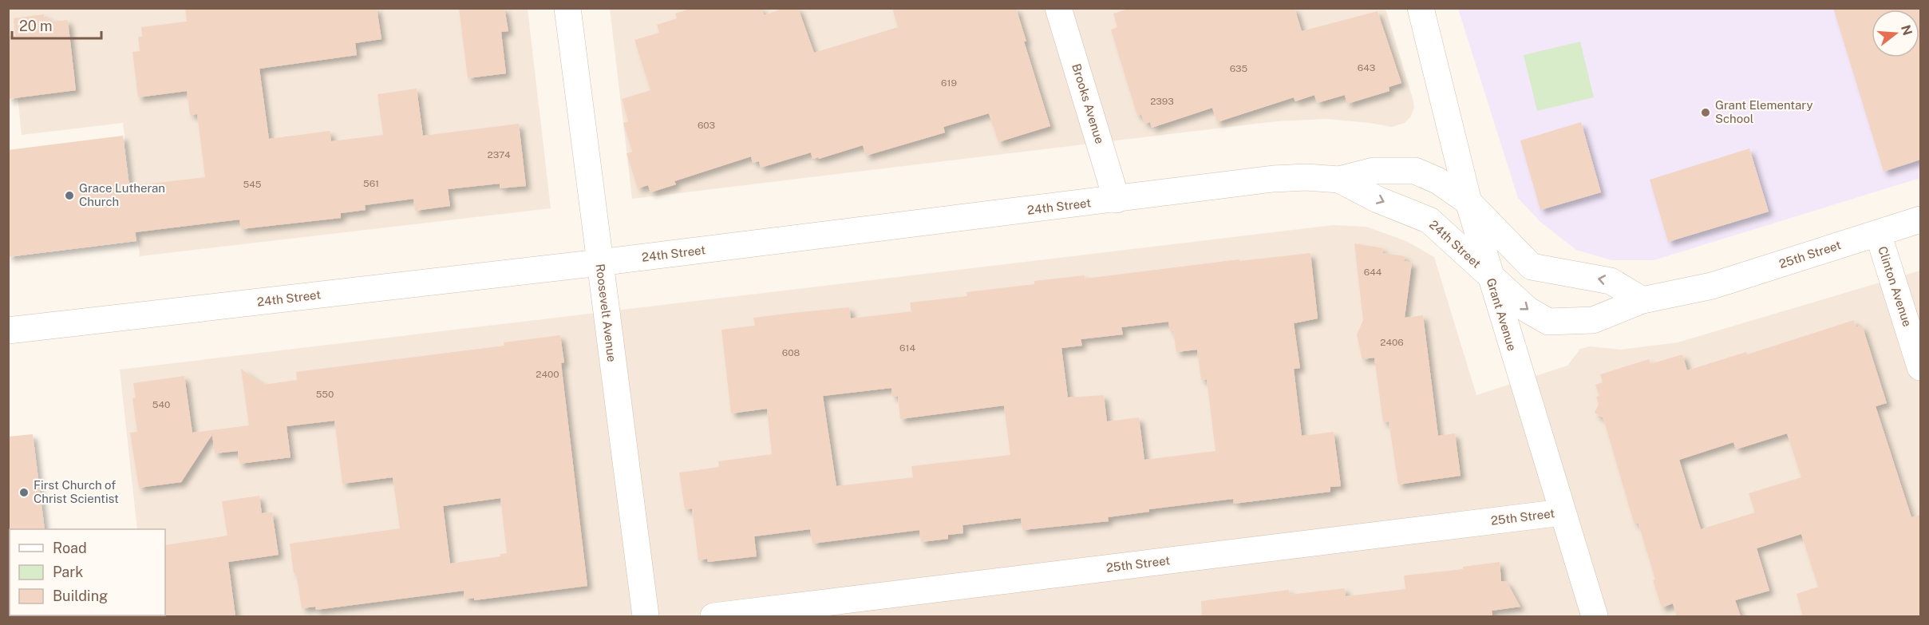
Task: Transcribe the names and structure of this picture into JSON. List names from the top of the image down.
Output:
{
  "streets": {
    "street": [
      "Brooks Avenue",
      "24th Street",
      "25th Street",
      "Clinton Avenue",
      "Roosevelt Avenue",
      "Grant Avenue"
    ]
  },
  "crossings": [
    ["Brooks Avenue", "24th Street"],
    ["24th Street", "25th Street"],
    ["24th Street", "Roosevelt Avenue"],
    ["24th Street", "Grant Avenue"],
    ["25th Street", "Clinton Avenue"],
    ["25th Street", "Grant Avenue"]
  ],
  "places": ["Grant Elementary School", "Grace Lutheran Church", "First Church of Christ Scientist"],
  "house_numbers": [
    "643",
    "635",
    "619",
    "2393",
    "603",
    "2374",
    "561",
    "545",
    "644",
    "2406",
    "614",
    "608",
    "2400",
    "550",
    "540"
  ],
  "legend": ["Road", "Park", "Building"],
  "scale_bar": "20 m",
  "north": "right"
}
